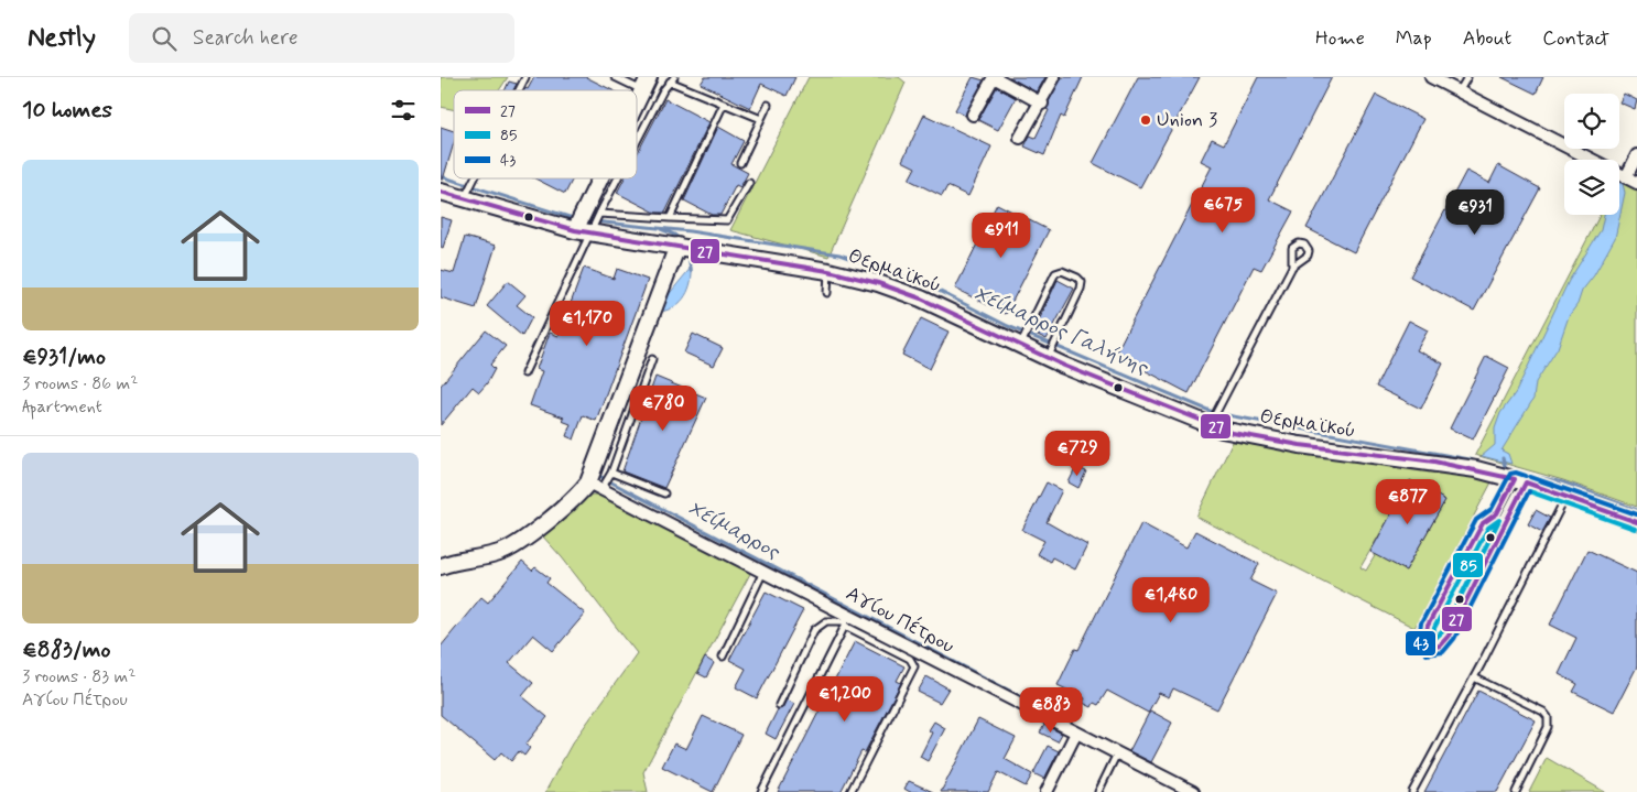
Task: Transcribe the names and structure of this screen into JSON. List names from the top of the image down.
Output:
{
  "streets": {
    "street": ["Θερμαϊκού", "Αγίου Πέτρου"]
  },
  "water": ["Χείμαρρος Γαλήνης", "Χείμαρρος"],
  "places": ["Union 3"],
  "lines": ["transit line 27", "transit line 43", "transit line 85"],
  "legend": ["27", "85", "43"],
  "page": {
    "header": "Nestly",
    "search": "Search here",
    "nav": [
      "Home",
      "Map",
      "About",
      "Contact"
    ],
    "heading": "10 homes",
    "list": [
      {
        "name": "€931/mo",
        "note": "3 rooms · 86 m² · Apartment"
      },
      {
        "name": "€883/mo",
        "note": "3 rooms · 83 m² · Αγίου Πέτρου"
      }
    ],
    "price": [
      "€675",
      "€931",
      "€911",
      "€1,170",
      "€780",
      "€729",
      "€877",
      "€1,480",
      "€1,200",
      "€883"
    ]
  }
}
